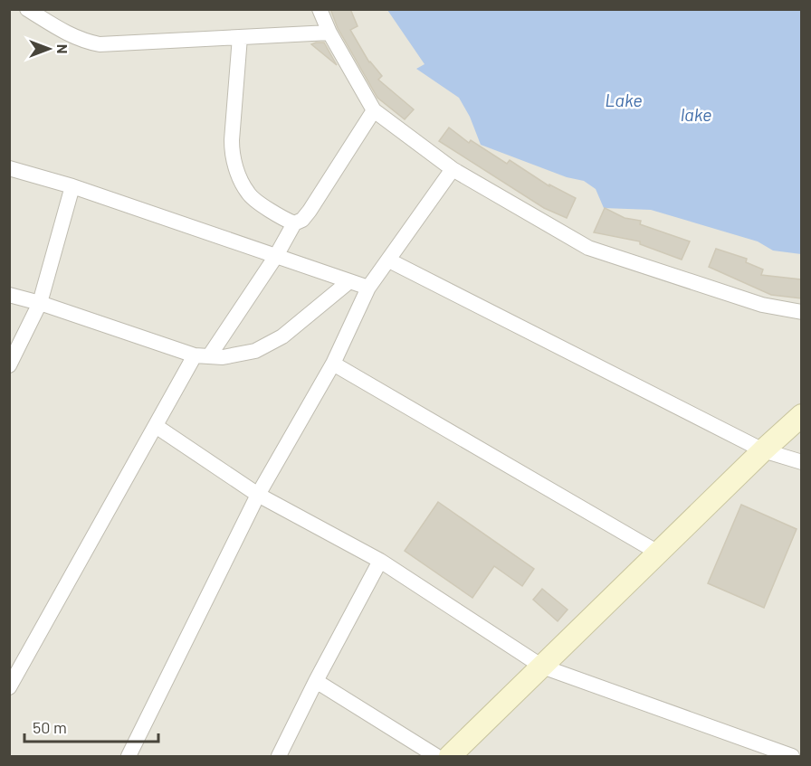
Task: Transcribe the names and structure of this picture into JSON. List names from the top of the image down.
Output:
{
  "water": ["Lake", "lake"],
  "scale_bar": "50 m",
  "north": "right"
}
